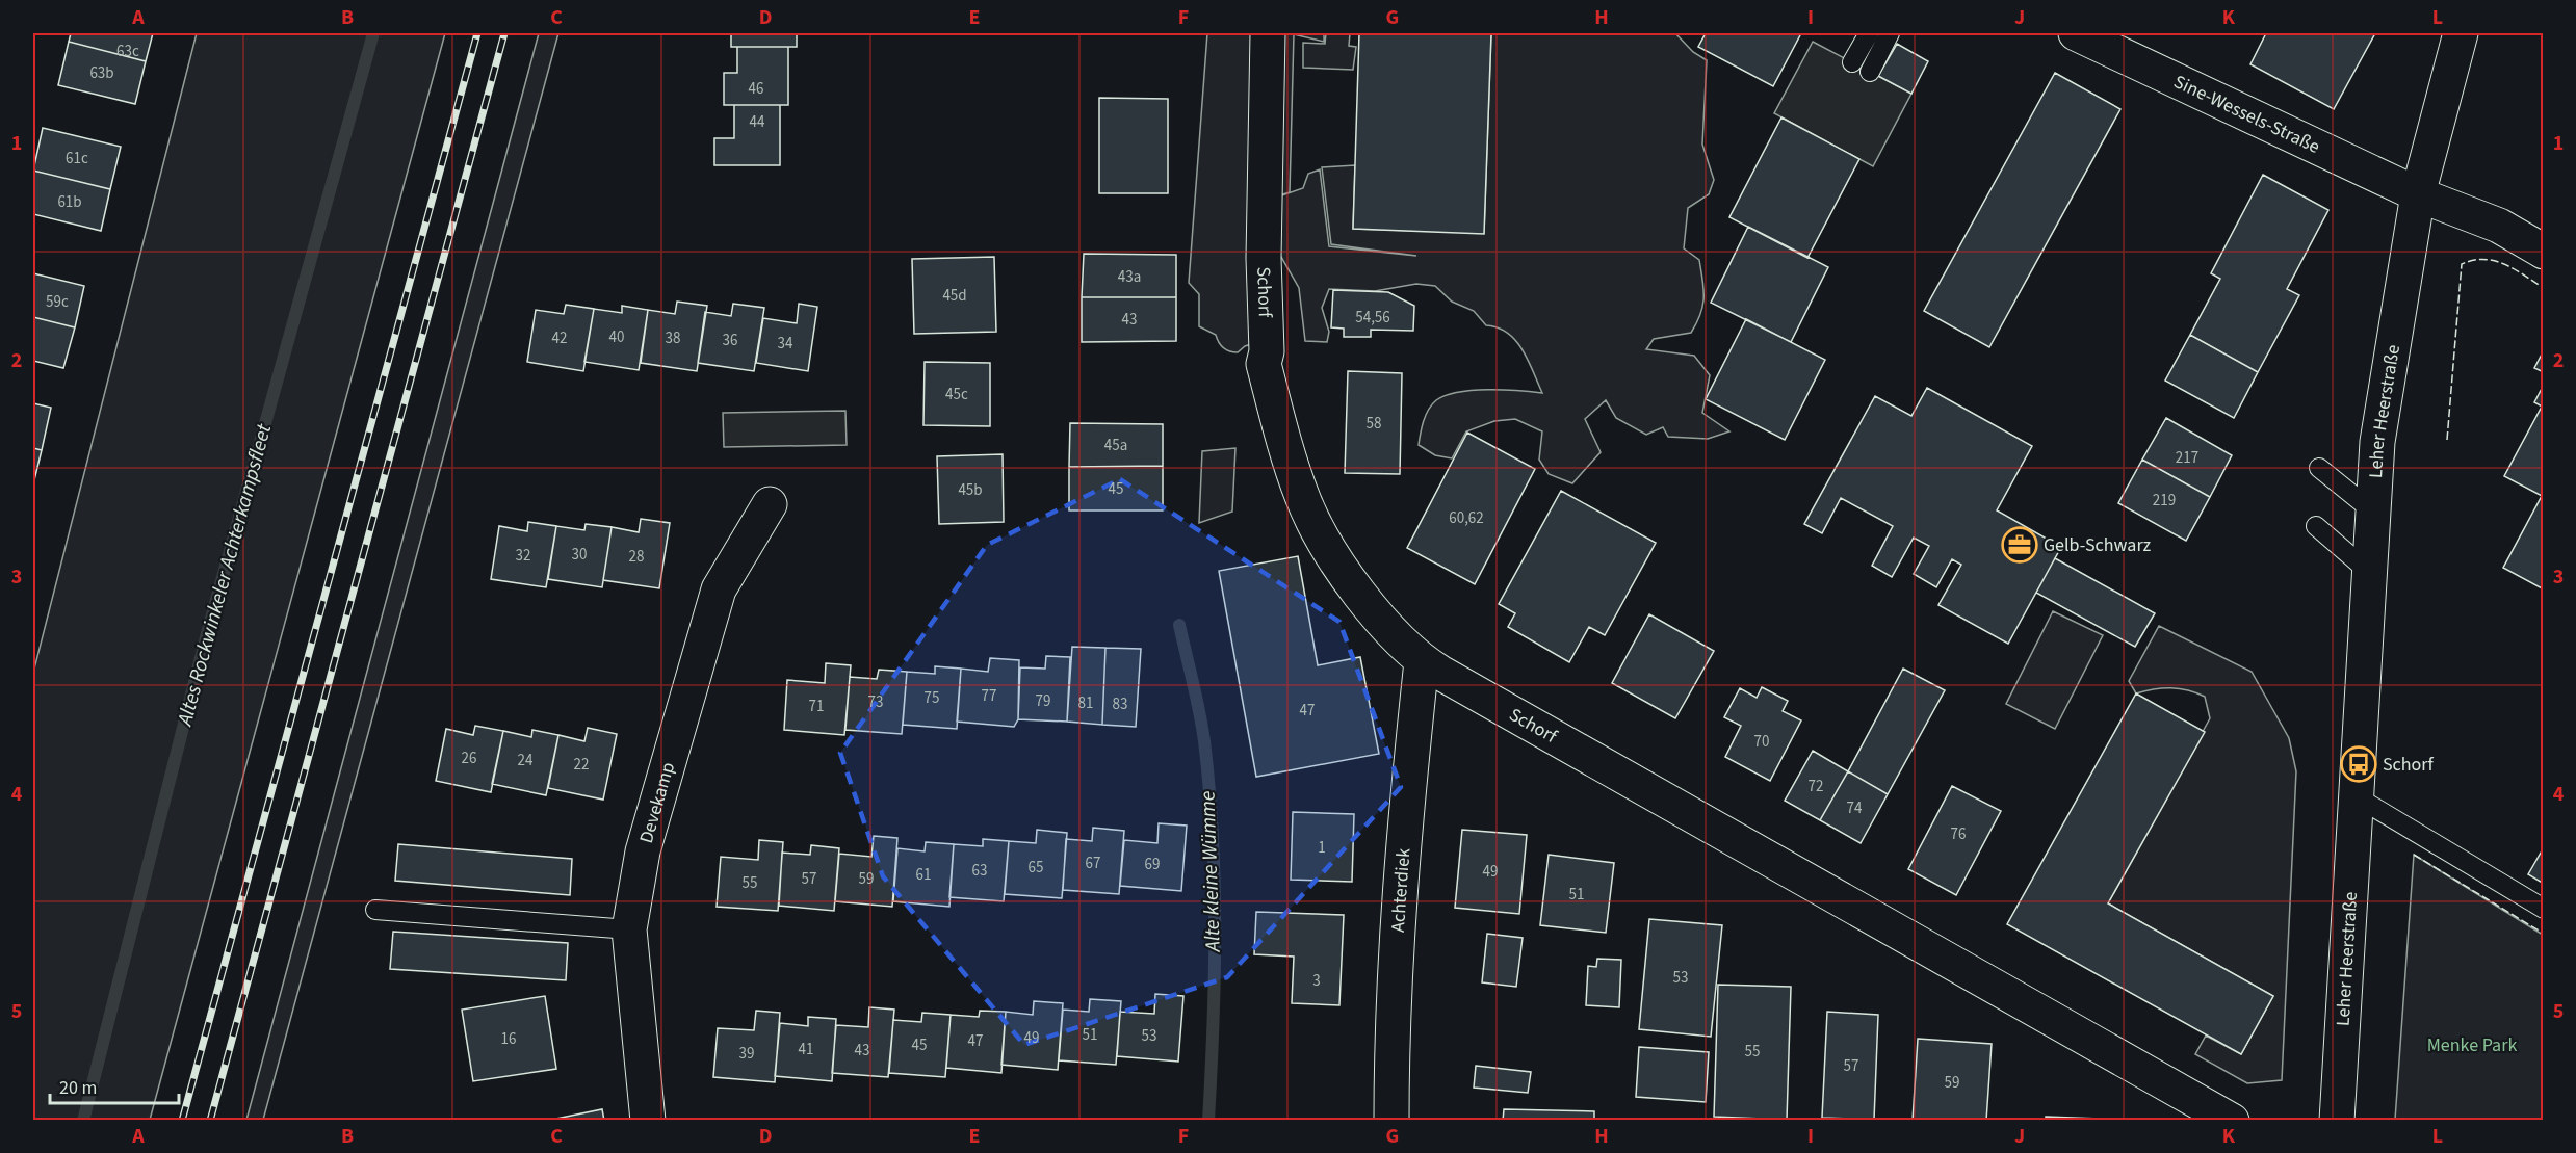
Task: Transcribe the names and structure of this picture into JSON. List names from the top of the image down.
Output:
{
  "streets": {
    "street": [
      "Sine-Wessels-Straße",
      "Schorf",
      "Leher Heerstraße",
      "Devekamp",
      "Achterdiek"
    ]
  },
  "crossings": [
    ["Sine-Wessels-Straße", "Leher Heerstraße"],
    ["Schorf", "Achterdiek"]
  ],
  "water": ["Altes Rockwinkeler Achterkampsfleet", "Alte kleine Wümme"],
  "parks": ["Menke Park"],
  "places": {
    "office": ["Gelb-Schwarz"],
    "bus stop": ["Schorf"]
  },
  "house_numbers": [
    "63c",
    "63b",
    "46",
    "44",
    "61c",
    "61b",
    "43a",
    "45d",
    "59c",
    "54,56",
    "43",
    "40",
    "42",
    "38",
    "36",
    "34",
    "45c",
    "58",
    "45a",
    "217",
    "45",
    "45b",
    "219",
    "60,62",
    "30",
    "32",
    "28",
    "77",
    "75",
    "79",
    "73",
    "81",
    "83",
    "71",
    "47",
    "70",
    "26",
    "24",
    "22",
    "72",
    "74",
    "76",
    "1",
    "67",
    "69",
    "65",
    "63",
    "49",
    "61",
    "57",
    "59",
    "55",
    "51",
    "53",
    "3",
    "51",
    "53",
    "49",
    "16",
    "47",
    "45",
    "41",
    "43",
    "55",
    "39",
    "57",
    "59"
  ],
  "scale_bar": "20 m",
  "grid": {
    "columns": [
      "A",
      "B",
      "C",
      "D",
      "E",
      "F",
      "G",
      "H",
      "I",
      "J",
      "K",
      "L"
    ],
    "rows": [
      "1",
      "2",
      "3",
      "4",
      "5"
    ]
  }
}
